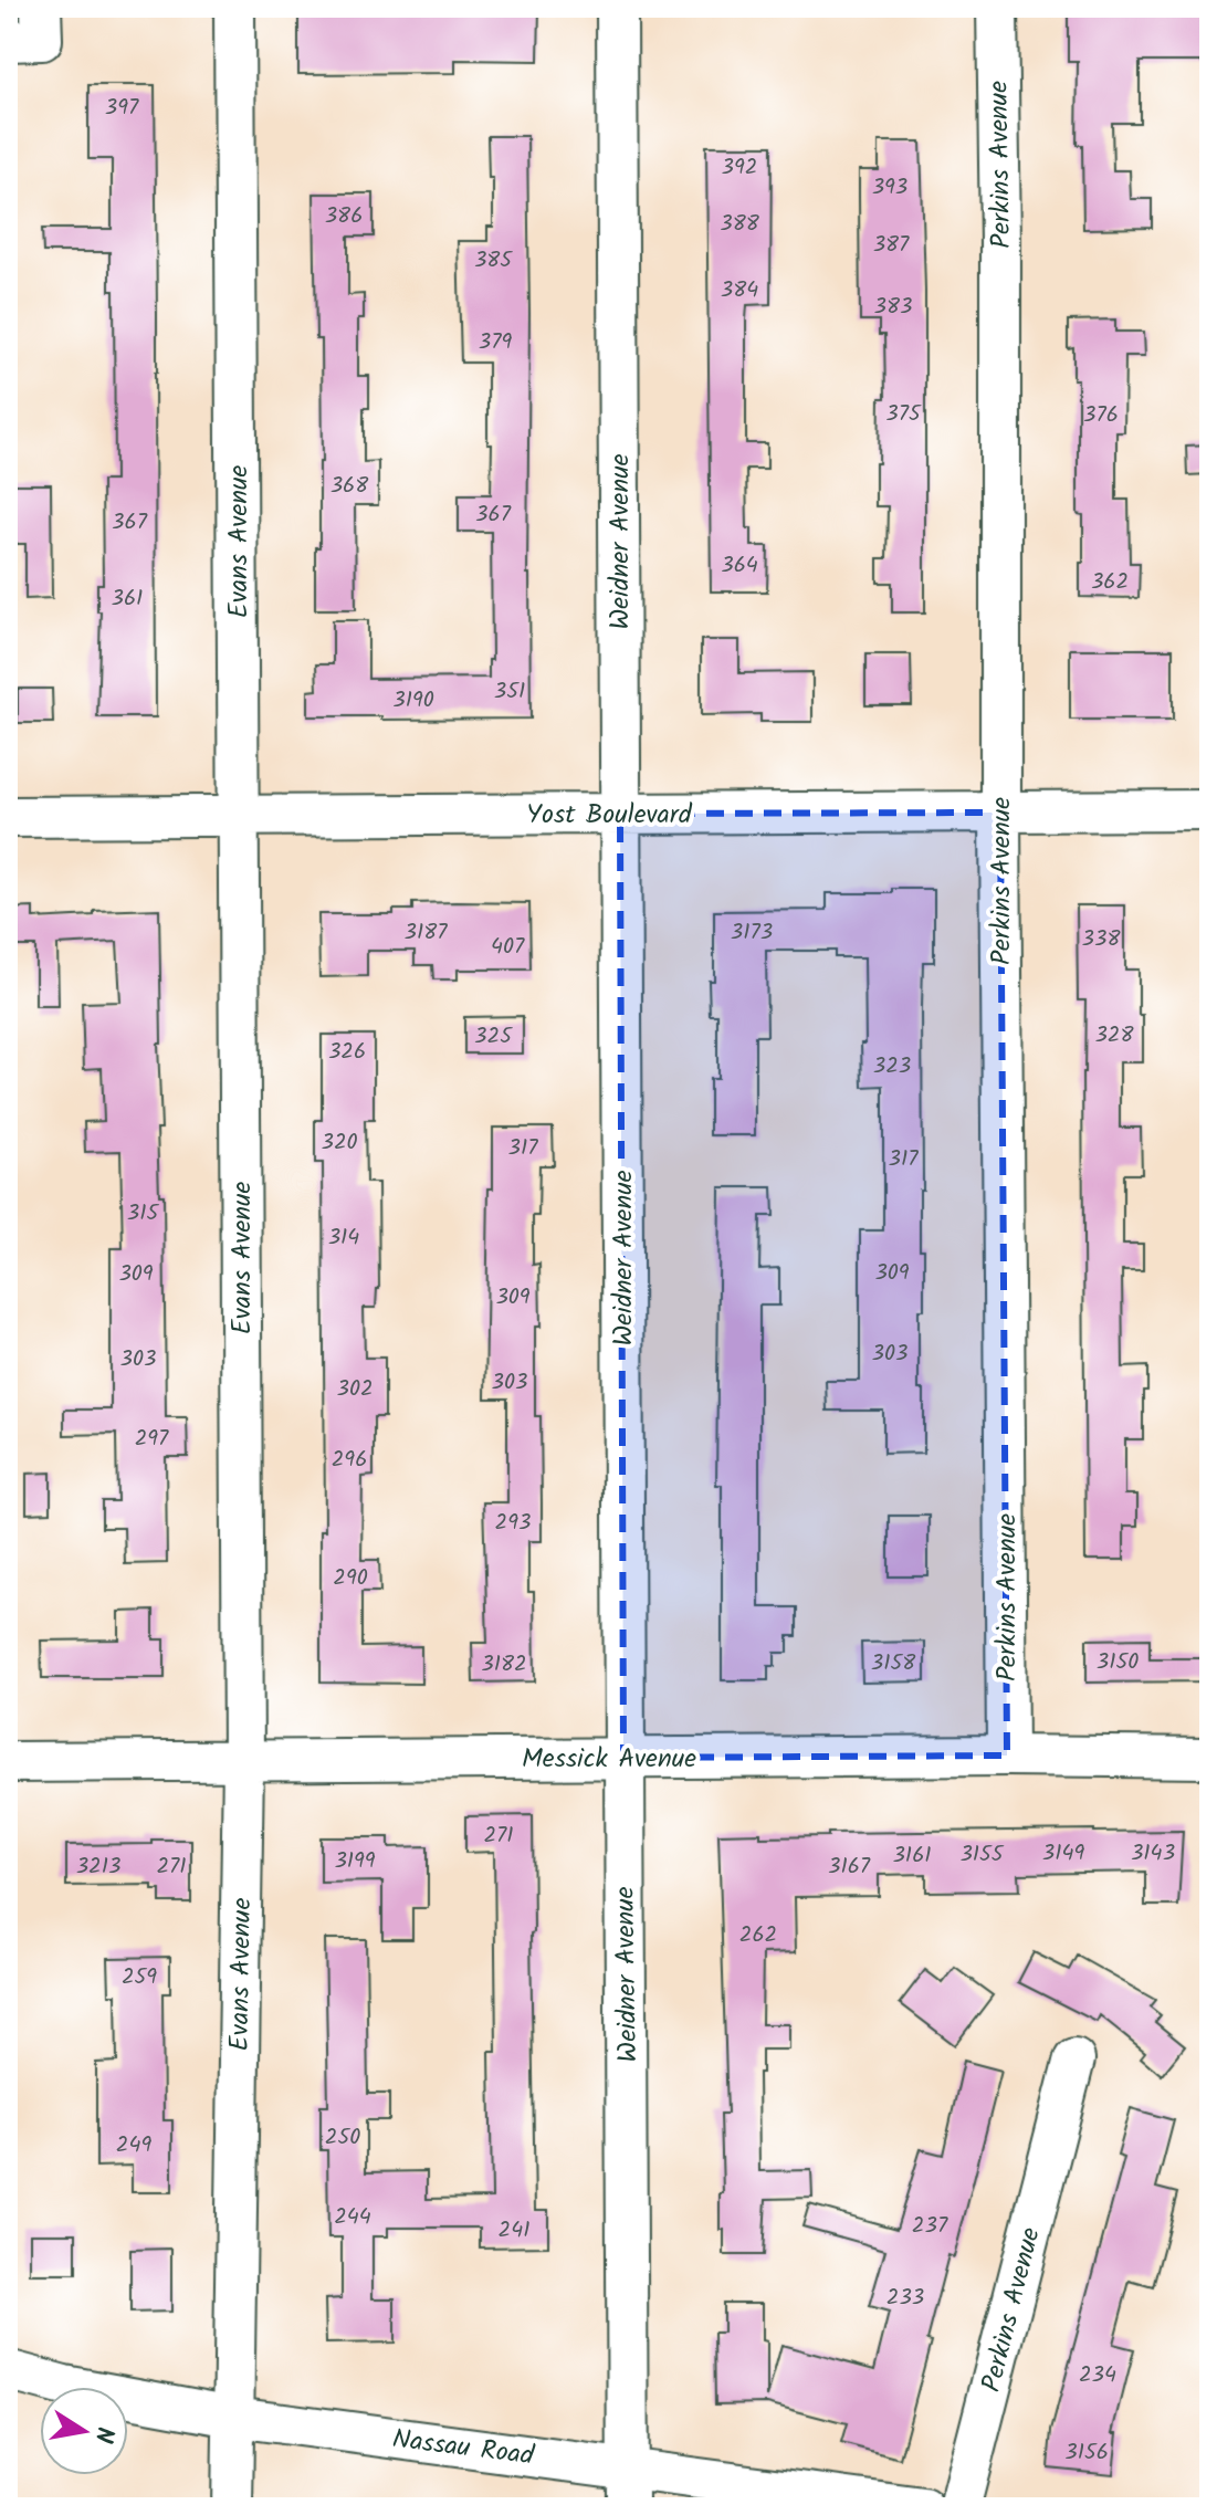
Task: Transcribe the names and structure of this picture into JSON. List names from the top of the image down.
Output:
{
  "streets": {
    "street": [
      "Perkins Avenue",
      "Evans Avenue",
      "Weidner Avenue",
      "Yost Boulevard",
      "Messick Avenue",
      "Nassau Road"
    ]
  },
  "crossings": [
    ["Perkins Avenue", "Yost Boulevard"],
    ["Perkins Avenue", "Messick Avenue"],
    ["Evans Avenue", "Yost Boulevard"],
    ["Evans Avenue", "Messick Avenue"],
    ["Evans Avenue", "Nassau Road"],
    ["Weidner Avenue", "Yost Boulevard"],
    ["Weidner Avenue", "Messick Avenue"],
    ["Weidner Avenue", "Nassau Road"]
  ],
  "house_numbers": [
    "397",
    "392",
    "393",
    "386",
    "388",
    "387",
    "385",
    "384",
    "383",
    "379",
    "375",
    "376",
    "368",
    "367",
    "367",
    "364",
    "362",
    "361",
    "351",
    "3190",
    "3187",
    "3173",
    "338",
    "407",
    "328",
    "325",
    "326",
    "323",
    "320",
    "317",
    "317",
    "315",
    "314",
    "309",
    "309",
    "309",
    "303",
    "303",
    "303",
    "302",
    "297",
    "296",
    "293",
    "290",
    "3150",
    "3158",
    "3182",
    "271",
    "3149",
    "3143",
    "3155",
    "3161",
    "3199",
    "3213",
    "271",
    "3167",
    "262",
    "259",
    "250",
    "249",
    "244",
    "237",
    "241",
    "233",
    "234",
    "3156"
  ],
  "north": "right"
}
